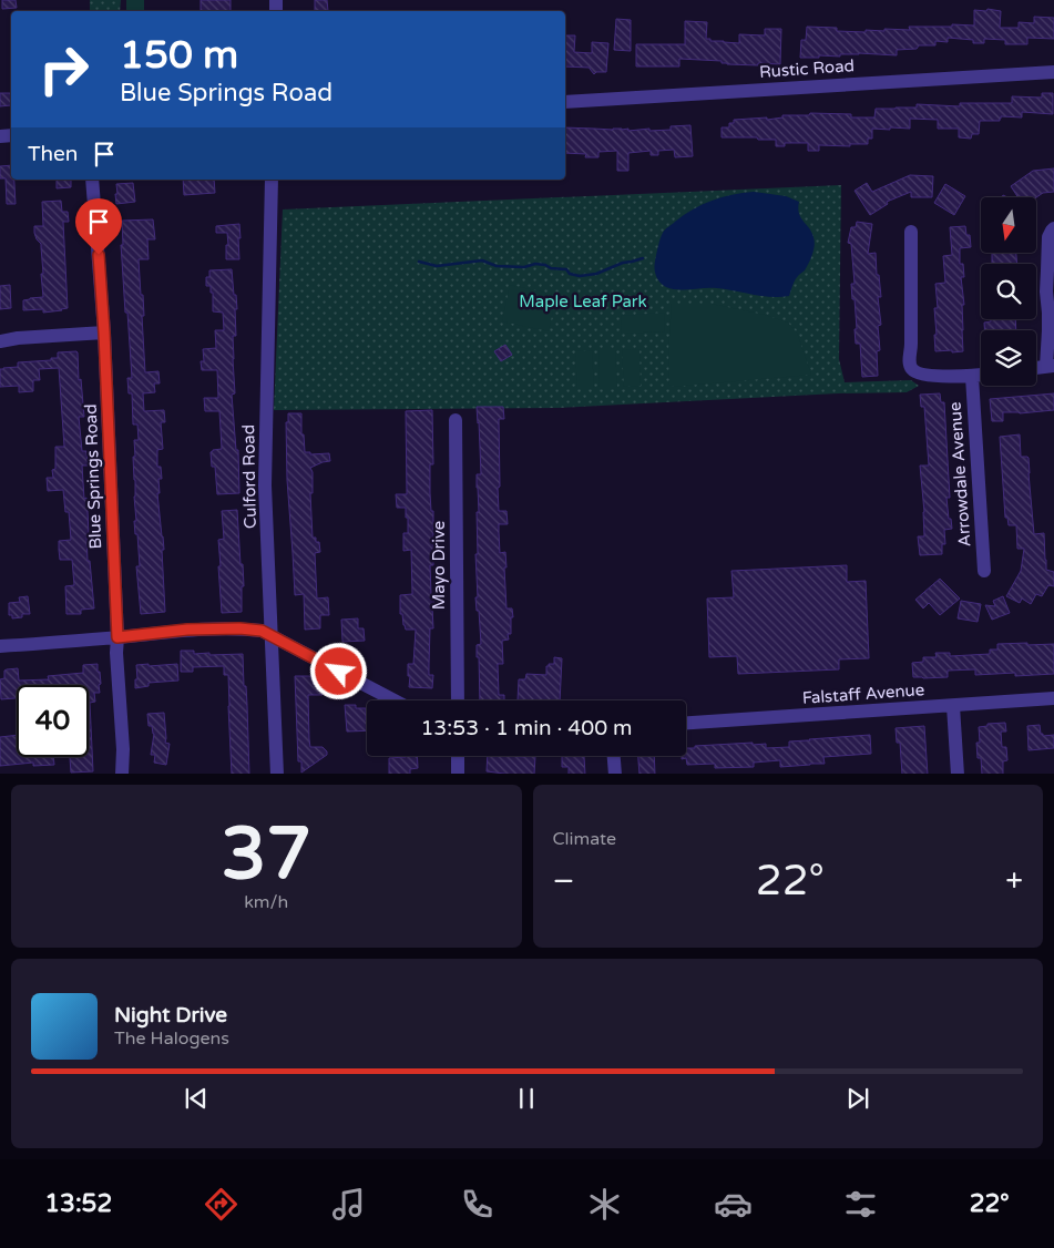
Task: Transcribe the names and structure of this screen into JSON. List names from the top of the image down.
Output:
{
  "streets": {
    "street": [
      "Rustic Road",
      "Arrowdale Avenue",
      "Blue Springs Road",
      "Culford Road",
      "Mayo Drive",
      "Falstaff Avenue"
    ]
  },
  "parks": ["Maple Leaf Park"],
  "north": "bottom",
  "page": {
    "turn": ["150 m", "Blue Springs Road"],
    "then": "Then",
    "limit": "40",
    "trip": "13:53 · 1 min · 400 m",
    "tile": [
      ["37", "km/h"],
      "Climate"
    ],
    "heat": ["−", "22°", "+"],
    "song": ["Night Drive", "The Halogens"],
    "tabs": ["13:52", "22°"]
  }
}
